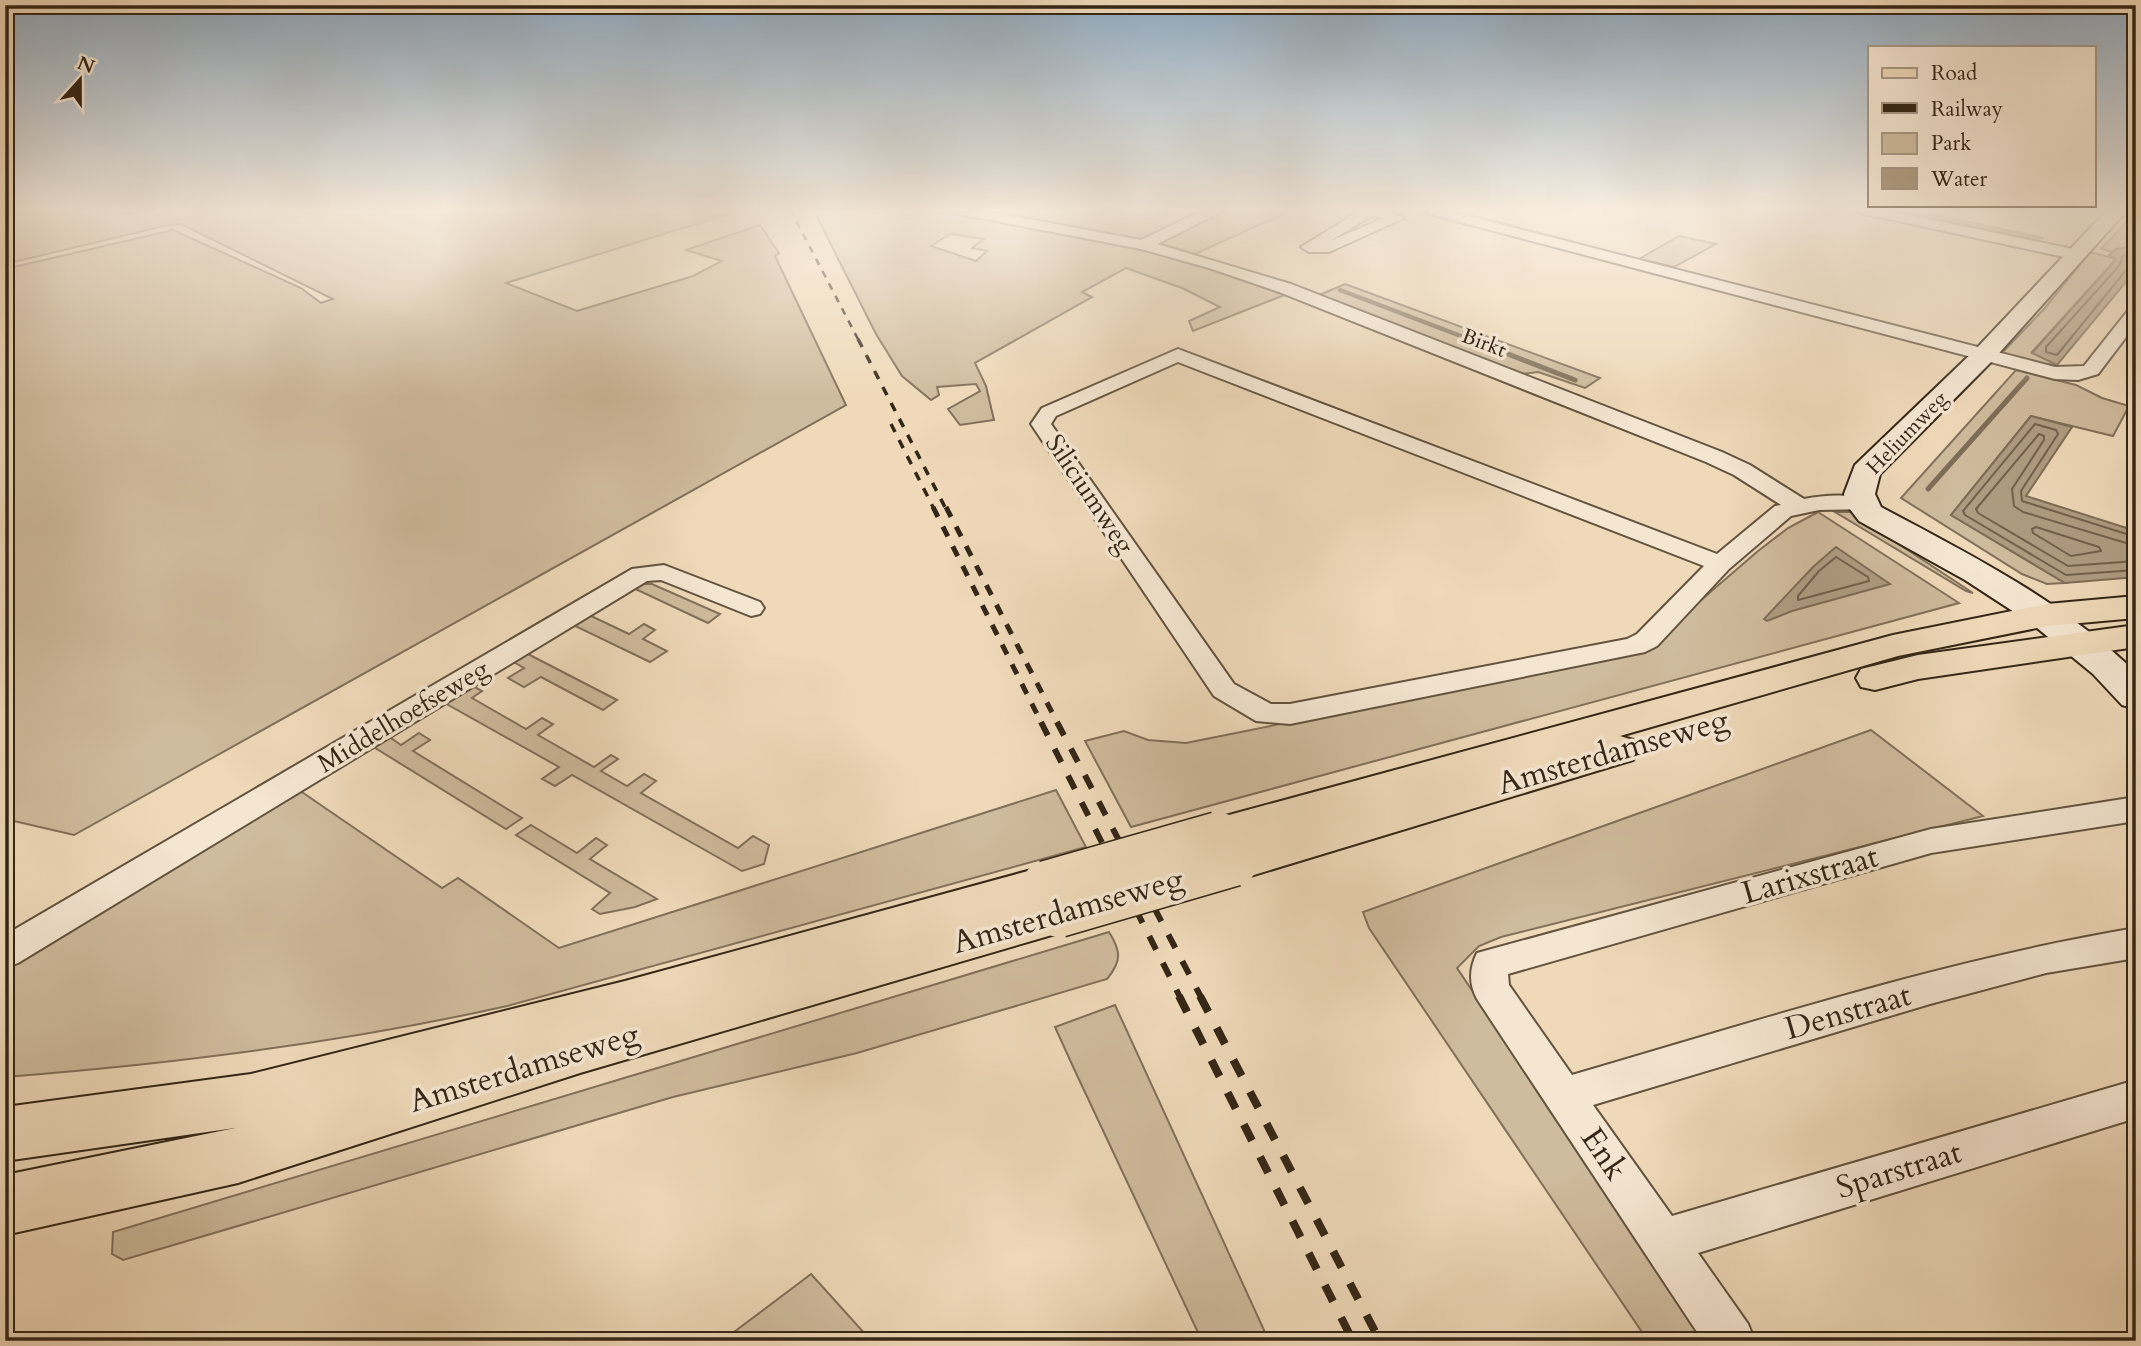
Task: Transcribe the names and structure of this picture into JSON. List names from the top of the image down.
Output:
{
  "streets": {
    "main road": ["Amsterdamseweg"],
    "street": [
      "Birkt",
      "Heliumweg",
      "Siliciumweg",
      "Middelhoefseweg",
      "Larixstraat",
      "Denstraat",
      "Enk",
      "Sparstraat"
    ]
  },
  "crossings": [
    ["Birkt", "Siliciumweg"],
    ["Heliumweg", "Siliciumweg"],
    ["Heliumweg", "Amsterdamseweg"],
    ["Larixstraat", "Enk"],
    ["Denstraat", "Enk"],
    ["Enk", "Sparstraat"]
  ],
  "legend": [
    "Road",
    "Railway",
    "Park",
    "Water"
  ],
  "north": "top"
}
